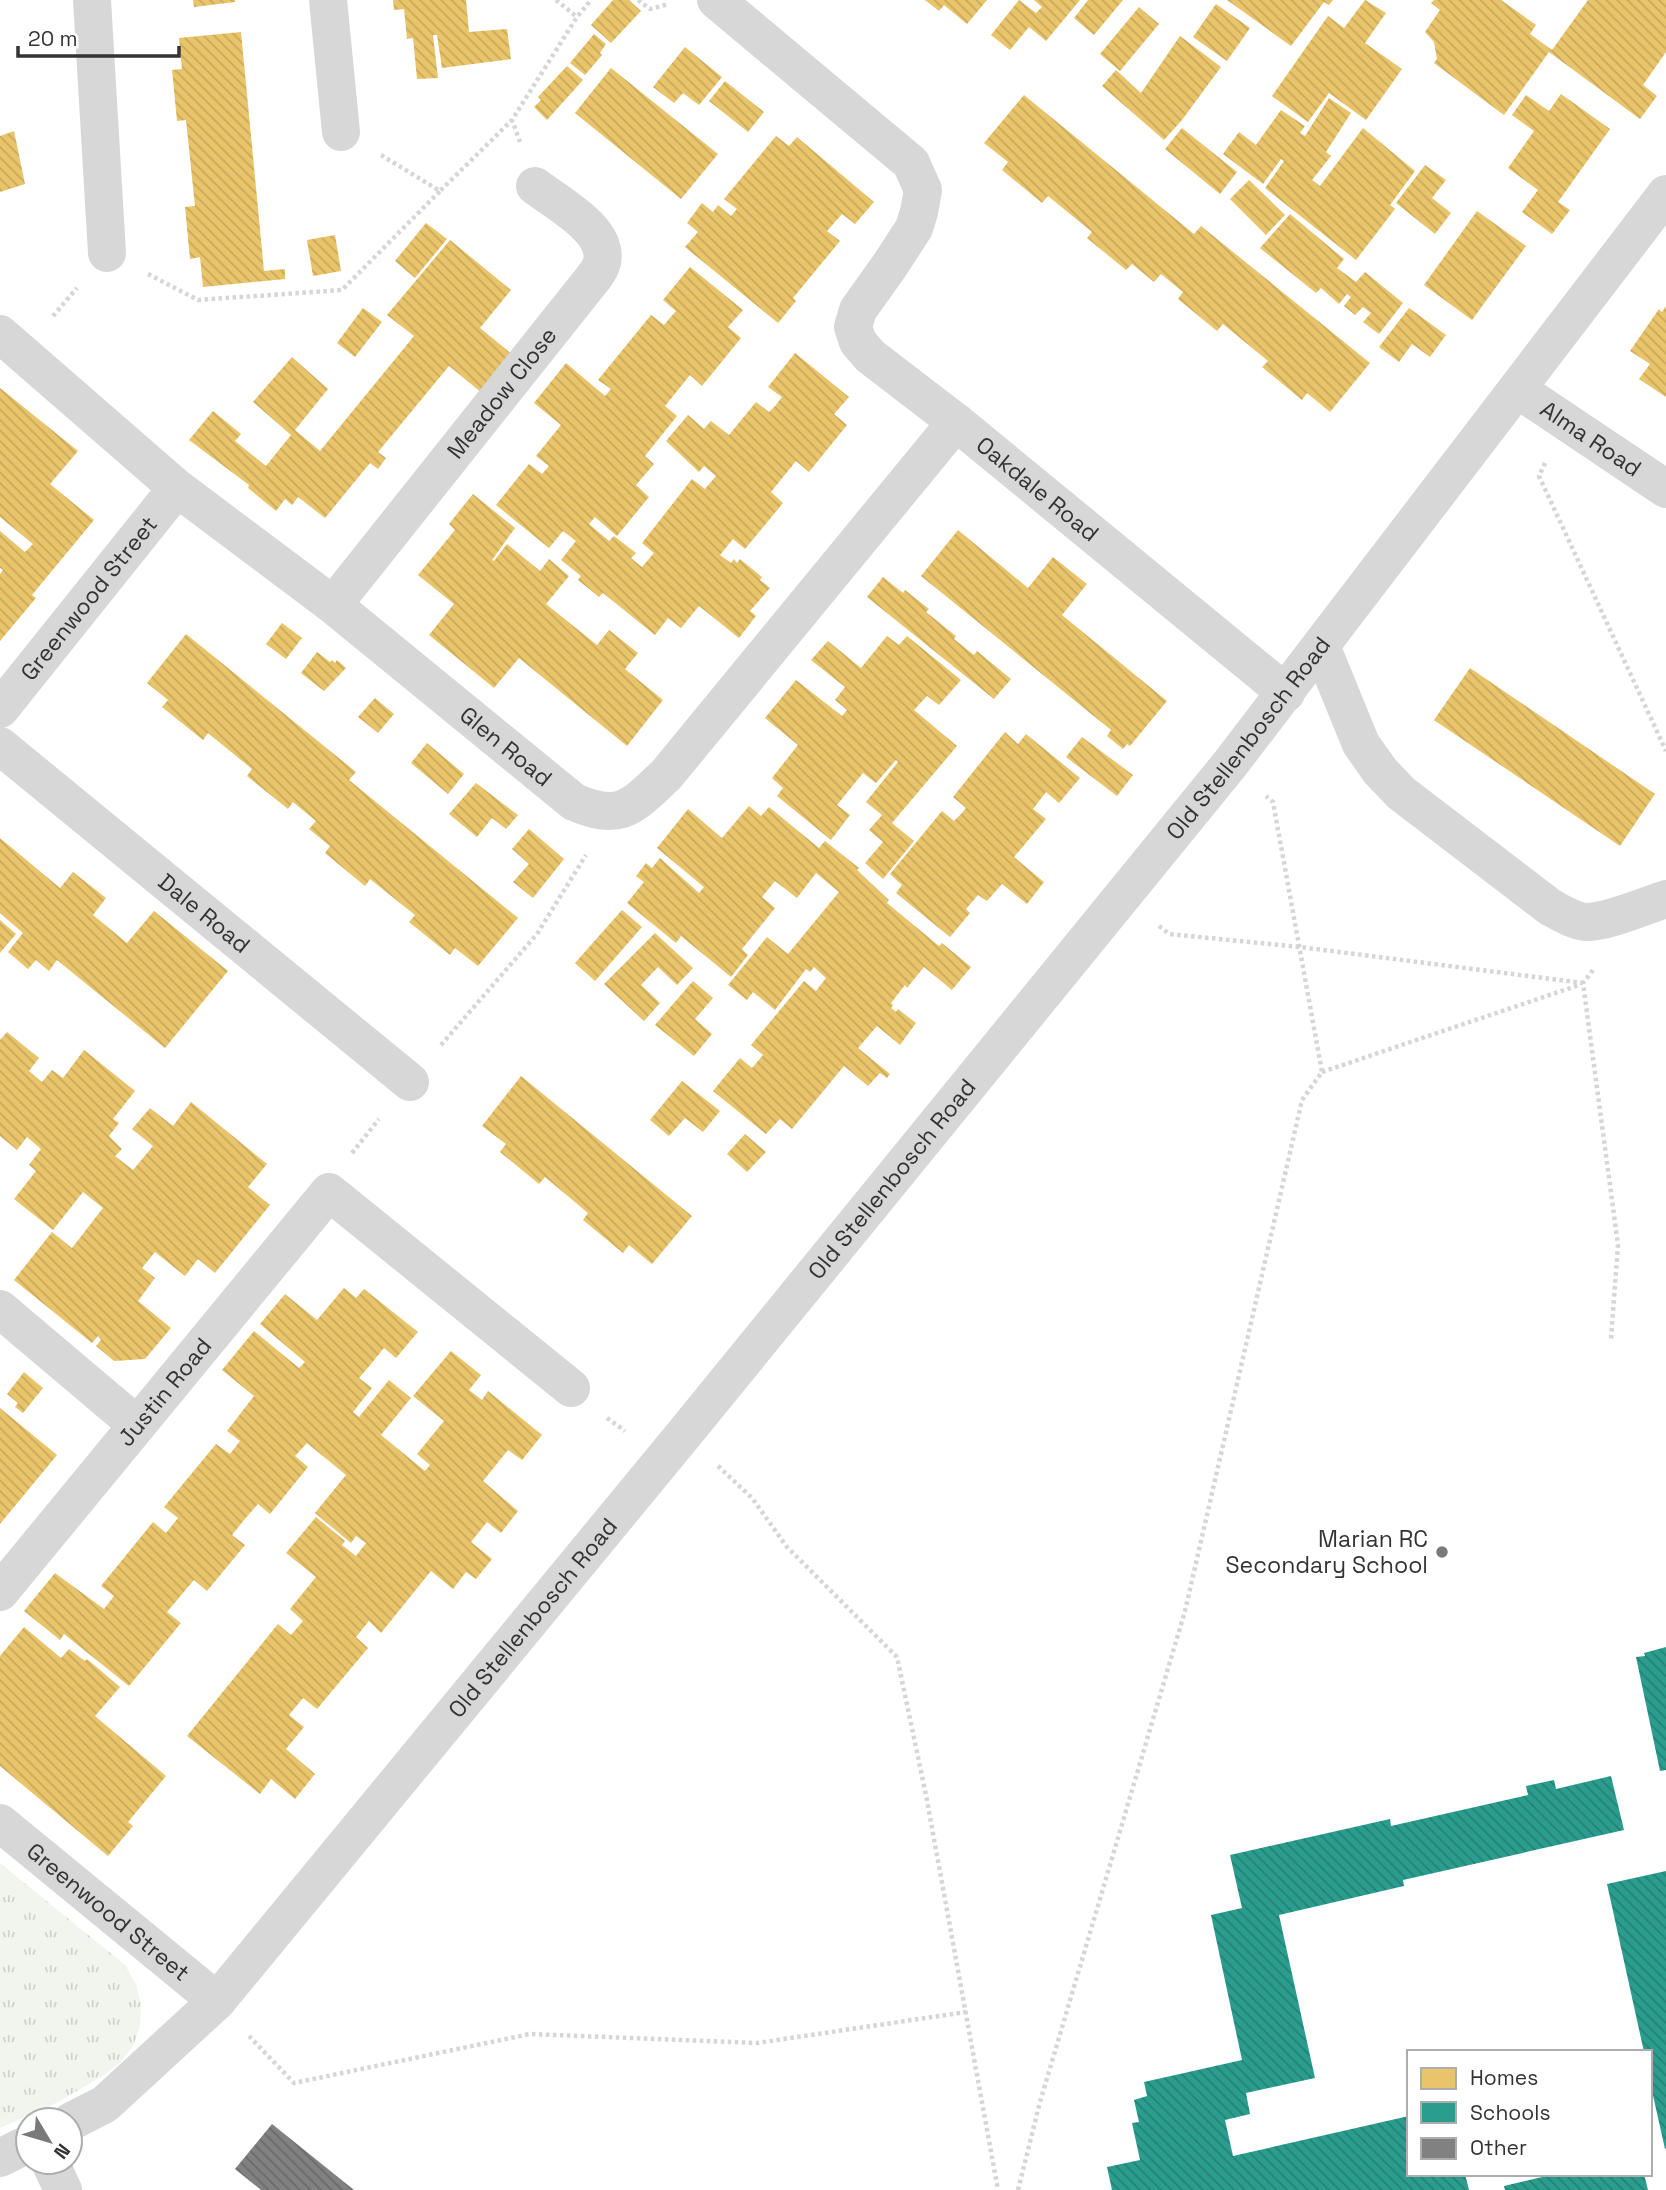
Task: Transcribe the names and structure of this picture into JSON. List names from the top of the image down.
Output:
{
  "streets": {
    "street": [
      "Meadow Close",
      "Alma Road",
      "Oakdale Road",
      "Greenwood Street",
      "Old Stellenbosch Road",
      "Glen Road",
      "Dale Road",
      "Justin Road"
    ]
  },
  "crossings": [
    ["Meadow Close", "Glen Road"],
    ["Alma Road", "Old Stellenbosch Road"],
    ["Oakdale Road", "Old Stellenbosch Road"],
    ["Greenwood Street", "Old Stellenbosch Road"],
    ["Greenwood Street", "Glen Road"]
  ],
  "places": ["Marian RC Secondary School"],
  "legend": ["Homes", "Schools", "Other"],
  "scale_bar": "20 m",
  "north": "bottom right"
}
